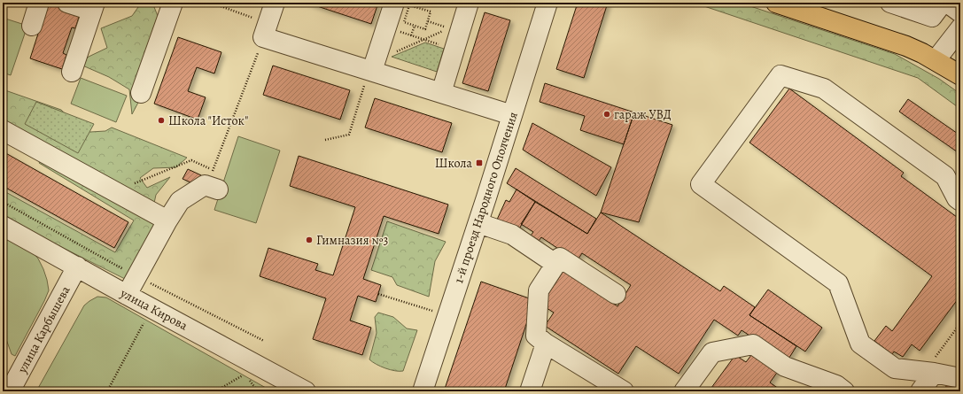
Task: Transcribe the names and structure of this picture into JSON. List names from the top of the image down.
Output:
{
  "streets": {
    "street": ["1-й проезд Народного Ополчения", "улица Кирова", "улица Карбышева"]
  },
  "crossings": [
    ["улица Кирова", "улица Карбышева"]
  ],
  "places": {
    "other": ["гараж УВД", "Школа \"Исток\"", "Гимназия №3"],
    "transit": ["Школа"]
  }
}
